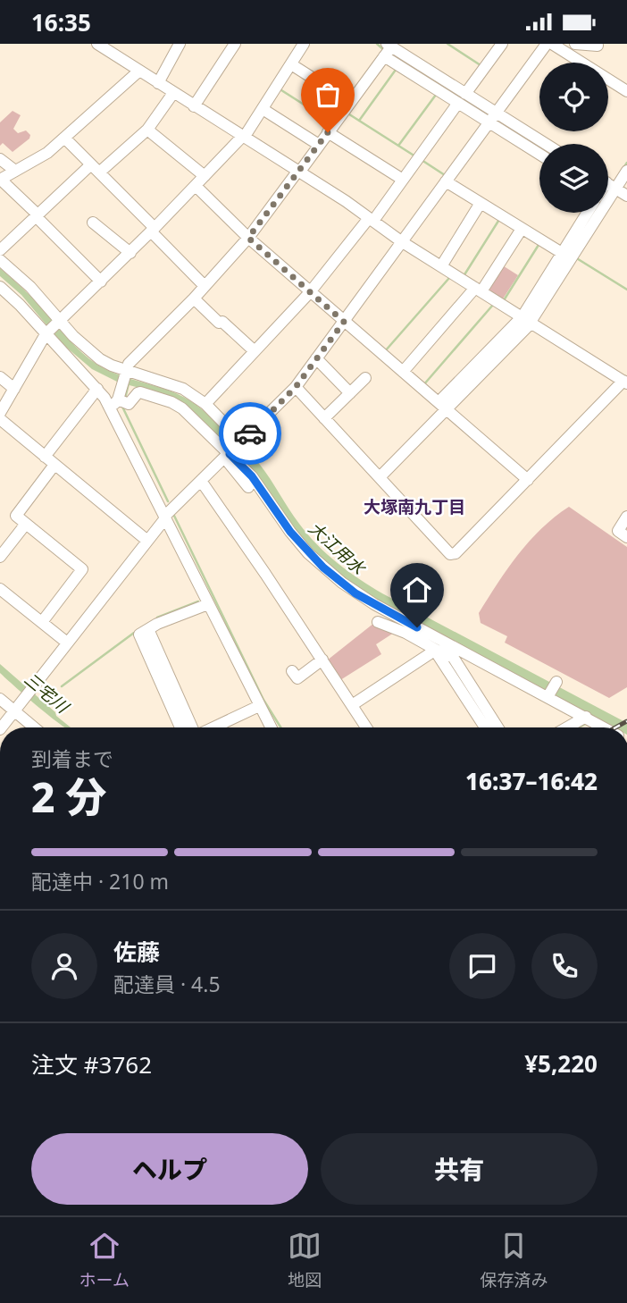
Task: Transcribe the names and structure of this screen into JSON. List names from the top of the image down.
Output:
{
  "districts": ["大塚南九丁目"],
  "water": ["大江用水", "三宅川"],
  "page": {
    "status": "16:35",
    "heading": ["2 分", "到着まで", "16:37–16:42"],
    "panel": [
      "佐藤",
      "配達員 · 4.5",
      "注文 #3762",
      "¥5,220"
    ],
    "bar": "配達中 · 210 m",
    "buttons": ["ヘルプ", "共有"],
    "tabs": ["ホーム", "地図", "保存済み"]
  }
}
